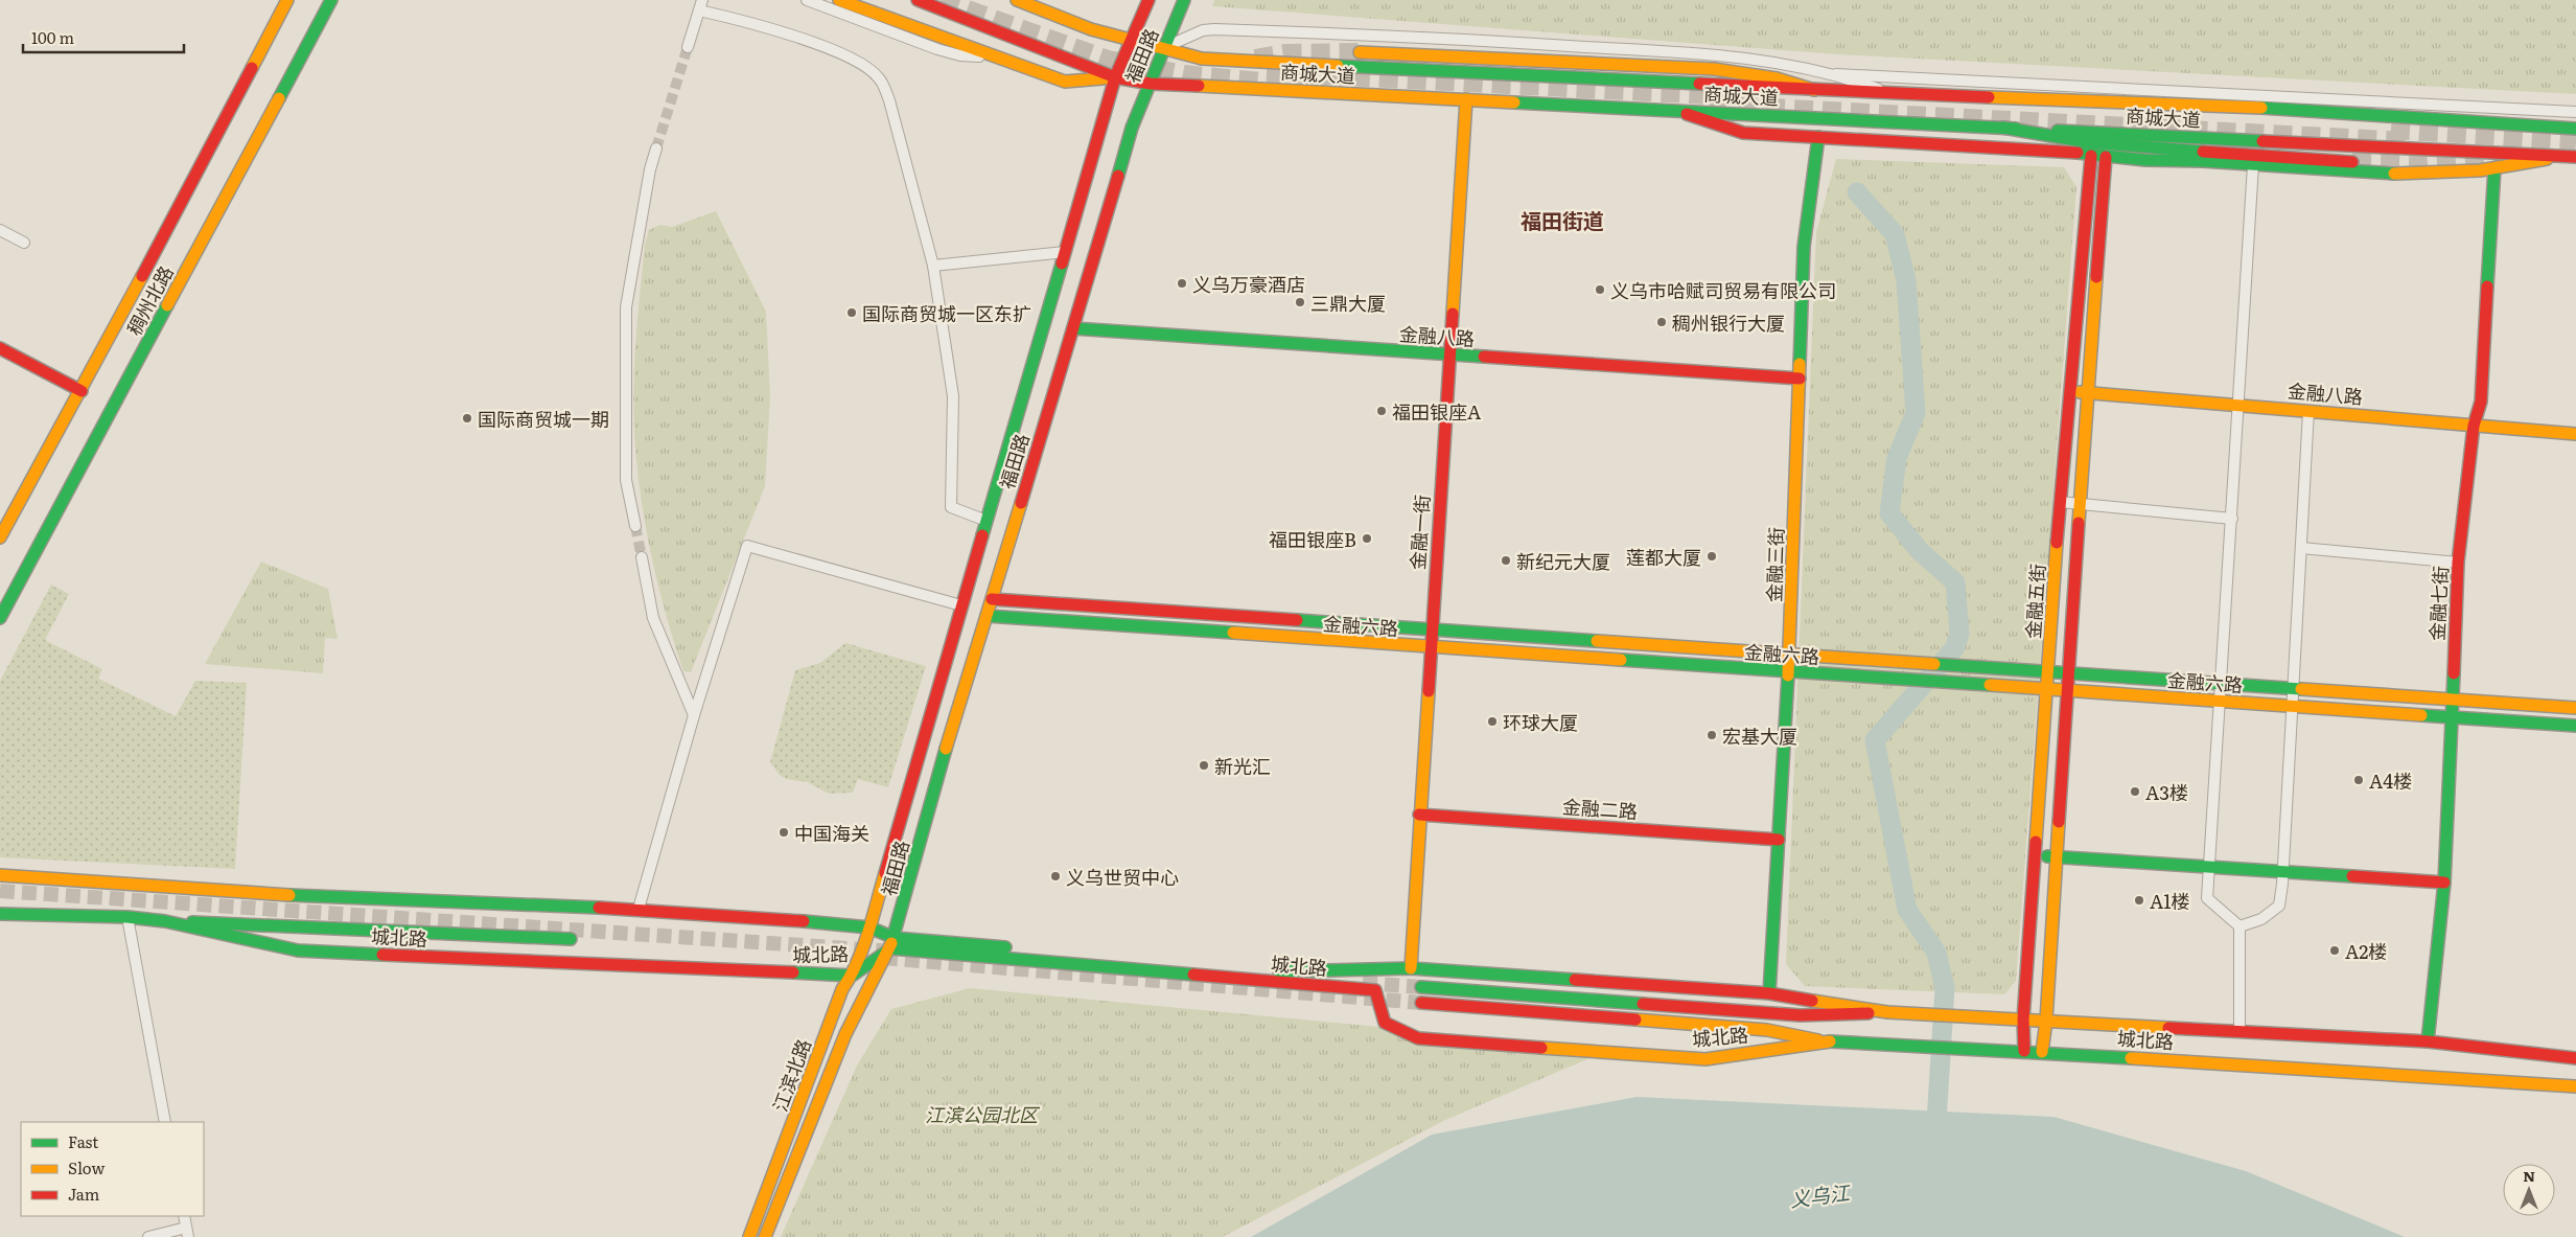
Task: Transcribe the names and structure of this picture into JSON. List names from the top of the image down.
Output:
{
  "streets": {
    "main road": [
      "福田路",
      "商城大道",
      "稠州北路",
      "金融八路",
      "金融一街",
      "金融三街",
      "金融五街",
      "金融七街",
      "金融六路",
      "金融二路",
      "城北路",
      "江滨北路"
    ]
  },
  "crossings": [
    ["福田路", "商城大道"],
    ["福田路", "金融八路"],
    ["福田路", "金融六路"],
    ["福田路", "城北路"],
    ["福田路", "江滨北路"],
    ["商城大道", "金融一街"],
    ["金融八路", "金融一街"],
    ["金融八路", "金融三街"],
    ["金融八路", "金融五街"],
    ["金融八路", "金融七街"],
    ["金融一街", "金融六路"],
    ["金融一街", "金融二路"],
    ["金融一街", "城北路"],
    ["金融三街", "金融六路"],
    ["金融三街", "金融二路"],
    ["金融三街", "城北路"],
    ["金融五街", "金融六路"],
    ["金融五街", "城北路"],
    ["金融七街", "金融六路"],
    ["金融七街", "城北路"],
    ["城北路", "江滨北路"]
  ],
  "districts": ["福田街道"],
  "water": ["义乌江"],
  "parks": ["江滨公园北区"],
  "places": [
    "义乌万豪酒店",
    "义乌市哈赋司贸易有限公司",
    "三鼎大厦",
    "国际商贸城一区东扩",
    "稠州银行大厦",
    "福田银座A",
    "国际商贸城一期",
    "福田银座B",
    "莲都大厦",
    "新纪元大厦",
    "环球大厦",
    "宏基大厦",
    "新光汇",
    "A4楼",
    "A3楼",
    "中国海关",
    "义乌世贸中心",
    "A1楼",
    "A2楼"
  ],
  "legend": ["Fast", "Slow", "Jam"],
  "scale_bar": "100 m",
  "north": "top"
}
